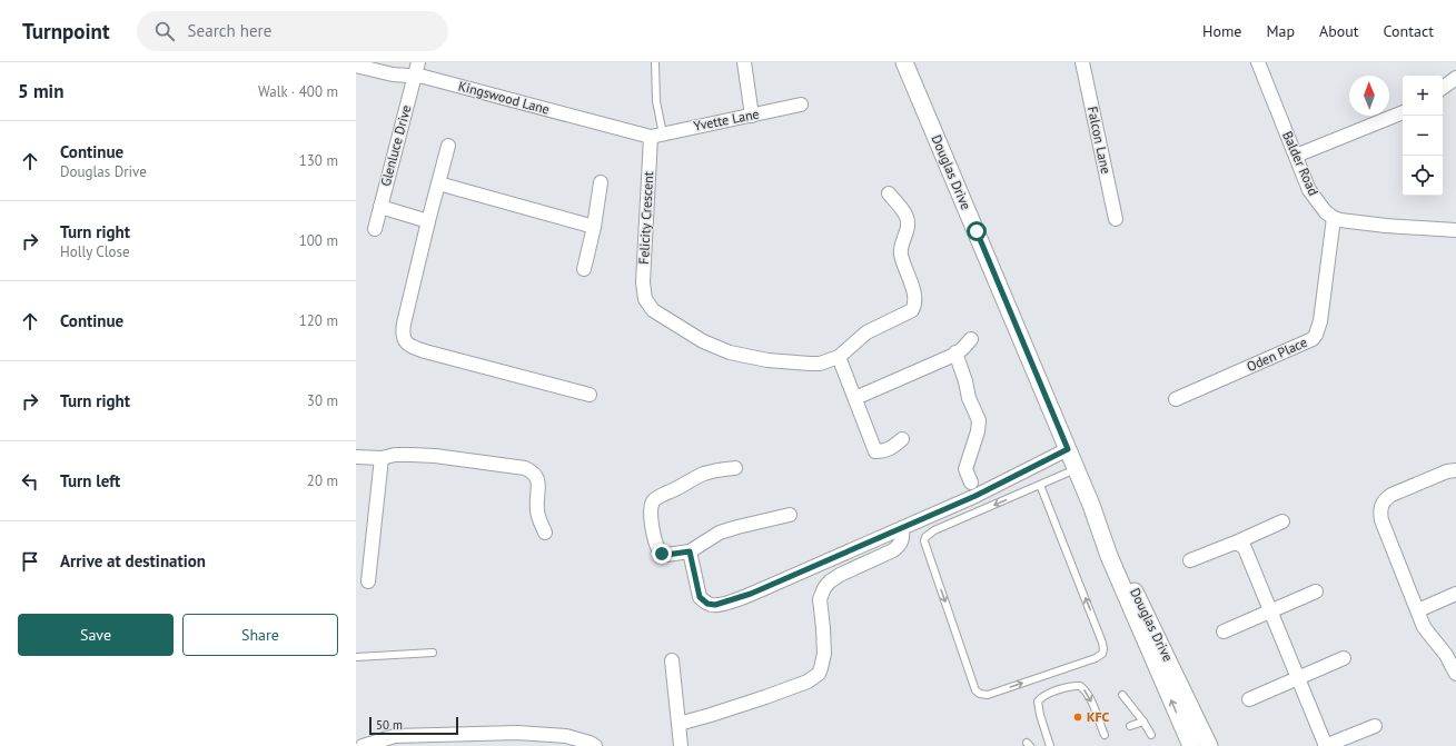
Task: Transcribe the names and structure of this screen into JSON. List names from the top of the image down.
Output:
{
  "streets": {
    "street": [
      "Kingswood Lane",
      "Yvette Lane",
      "Falcon Lane",
      "Glenluce Drive",
      "Balder Road",
      "Douglas Drive",
      "Felicity Crescent",
      "Oden Place"
    ]
  },
  "crossings": [
    ["Kingswood Lane", "Yvette Lane"],
    ["Kingswood Lane", "Glenluce Drive"],
    ["Kingswood Lane", "Felicity Crescent"],
    ["Yvette Lane", "Felicity Crescent"],
    ["Balder Road", "Oden Place"]
  ],
  "places": ["KFC"],
  "scale_bar": "50 m",
  "north": "top",
  "page": {
    "header": "Turnpoint",
    "search": "Search here",
    "nav": [
      "Home",
      "Map",
      "About",
      "Contact"
    ],
    "heading": ["5 min", "Walk · 400 m"],
    "map_buttons": ["+", "−"],
    "list": [
      ["Continue", "Douglas Drive", "130 m"],
      ["Turn right", "Holly Close", "100 m"],
      ["Continue", "120 m"],
      ["Turn right", "30 m"],
      ["Turn left", "20 m"],
      "Arrive at destination"
    ],
    "buttons": ["Save", "Share"],
    "scale": "50 m"
  }
}
